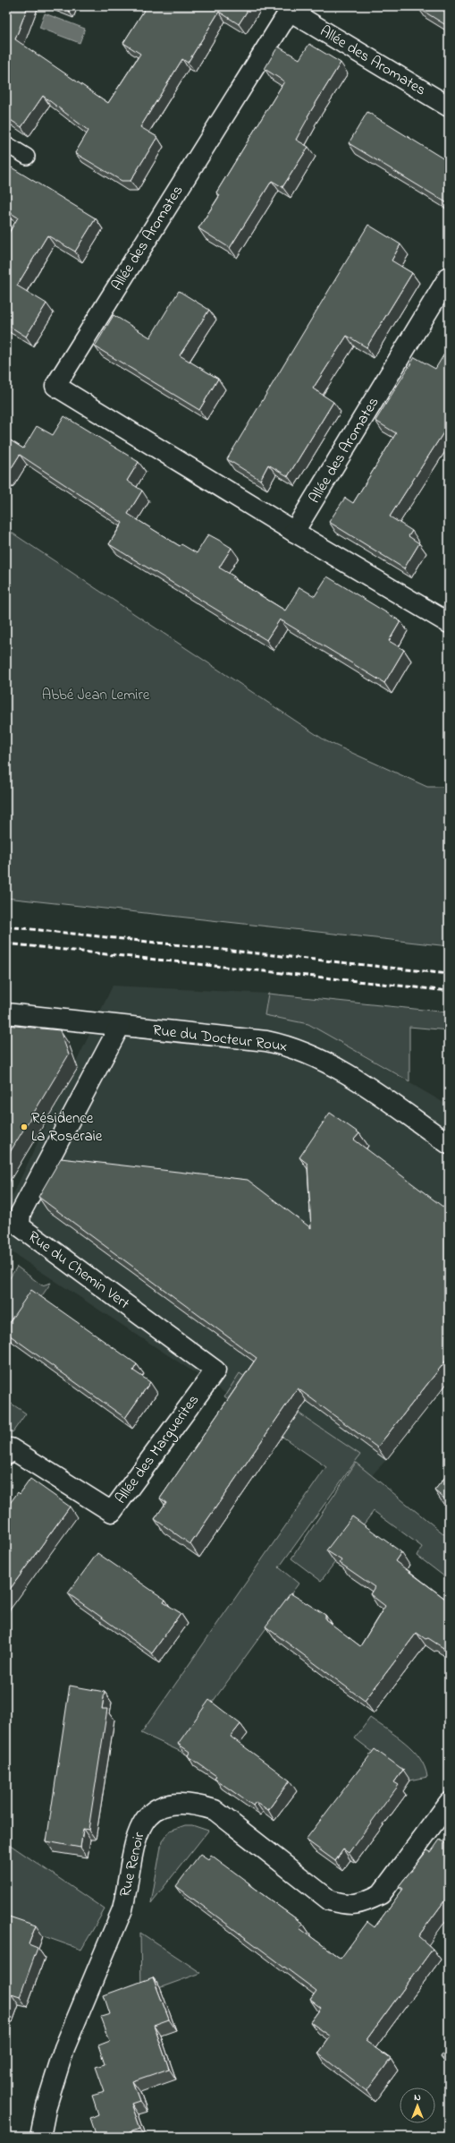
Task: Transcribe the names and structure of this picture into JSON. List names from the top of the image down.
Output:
{
  "streets": {
    "street": [
      "Allée des Aromates",
      "Rue du Docteur Roux",
      "Rue du Chemin Vert",
      "Allée des Marguerites",
      "Rue Renoir"
    ]
  },
  "crossings": [
    ["Rue du Docteur Roux", "Rue du Chemin Vert"],
    ["Rue du Chemin Vert", "Allée des Marguerites"]
  ],
  "parks": ["Abbé Jean Lemire"],
  "places": ["Résidence La Roseraie"],
  "north": "top"
}
